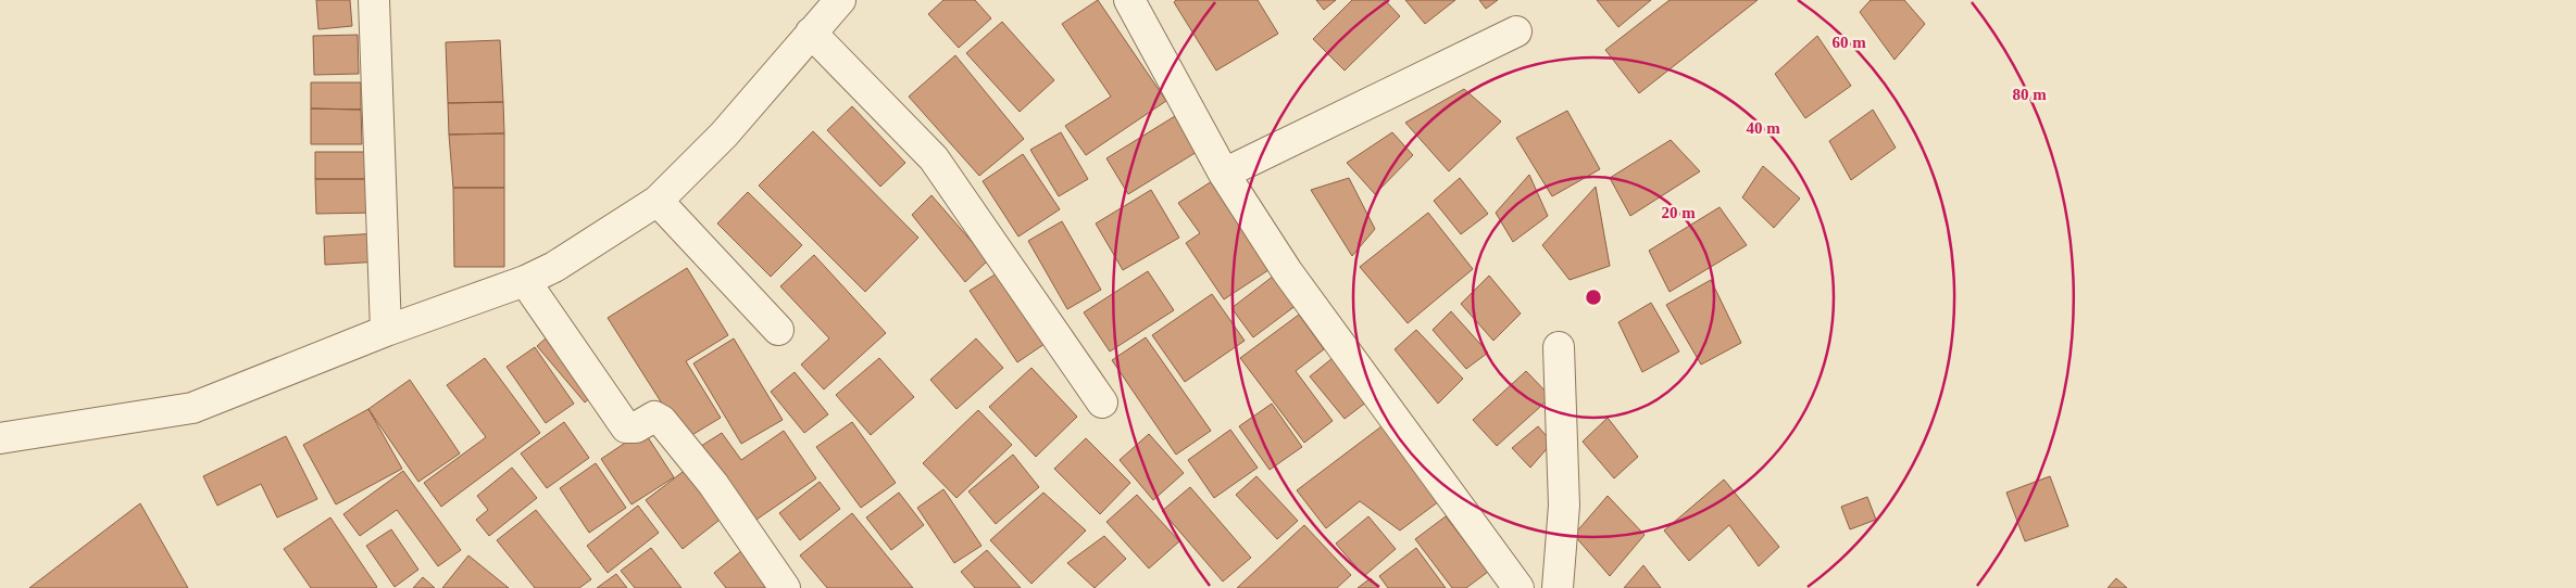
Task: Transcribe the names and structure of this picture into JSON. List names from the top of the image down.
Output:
{
  "rings": [
    "60 m",
    "80 m",
    "40 m",
    "20 m"
  ]
}
